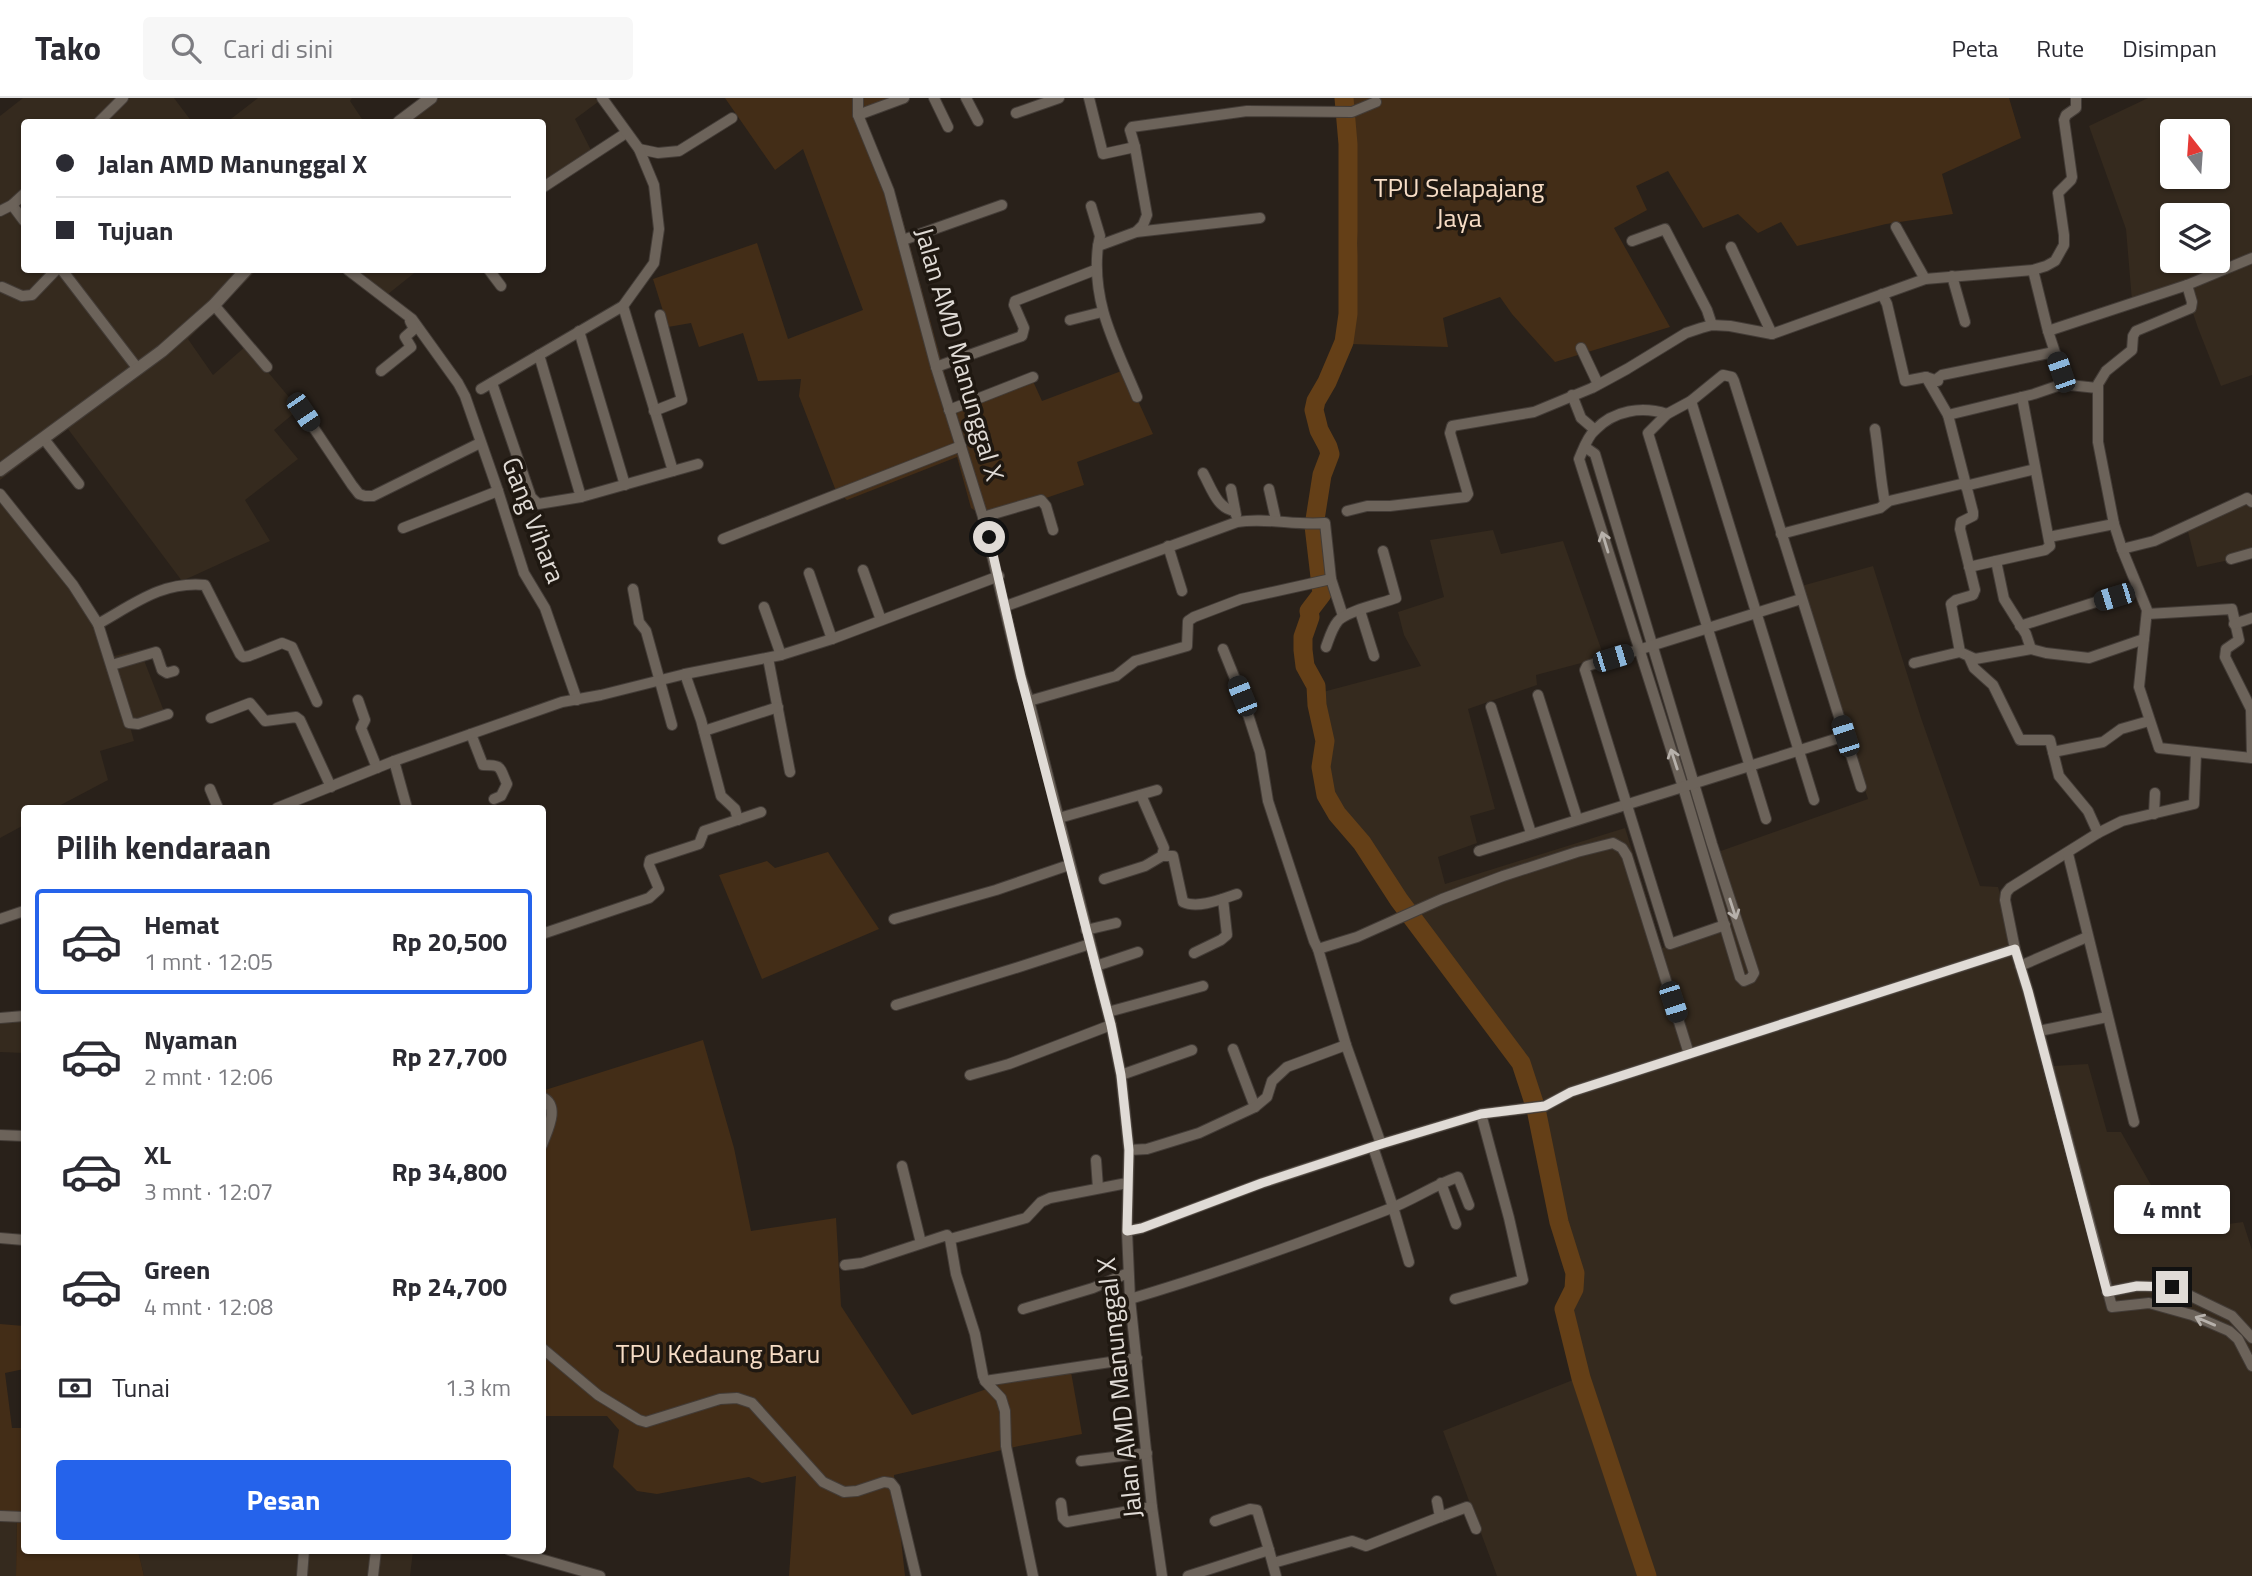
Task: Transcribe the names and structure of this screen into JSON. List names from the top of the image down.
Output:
{
  "streets": {
    "street": ["Jalan AMD Manunggal X", "Gang Vihara"]
  },
  "parks": ["TPU Selapajang Jaya", "TPU Kedaung Baru"],
  "north": "top",
  "page": {
    "header": "Tako",
    "search": "Cari di sini",
    "nav": ["Peta", "Rute", "Disimpan"],
    "banner": ["Jalan AMD Manunggal X", "Tujuan"],
    "heading": "Pilih kendaraan",
    "list": [
      {
        "name": "Hemat",
        "note": "1 mnt · 12:05",
        "value": "Rp 20,500"
      },
      {
        "name": "Nyaman",
        "note": "2 mnt · 12:06",
        "value": "Rp 27,700"
      },
      {
        "name": "XL",
        "note": "3 mnt · 12:07",
        "value": "Rp 34,800"
      },
      {
        "name": "Green",
        "note": "4 mnt · 12:08",
        "value": "Rp 24,700"
      }
    ],
    "bubble": "4 mnt",
    "pay": ["Tunai", "1.3 km"],
    "buttons": "Pesan"
  }
}
